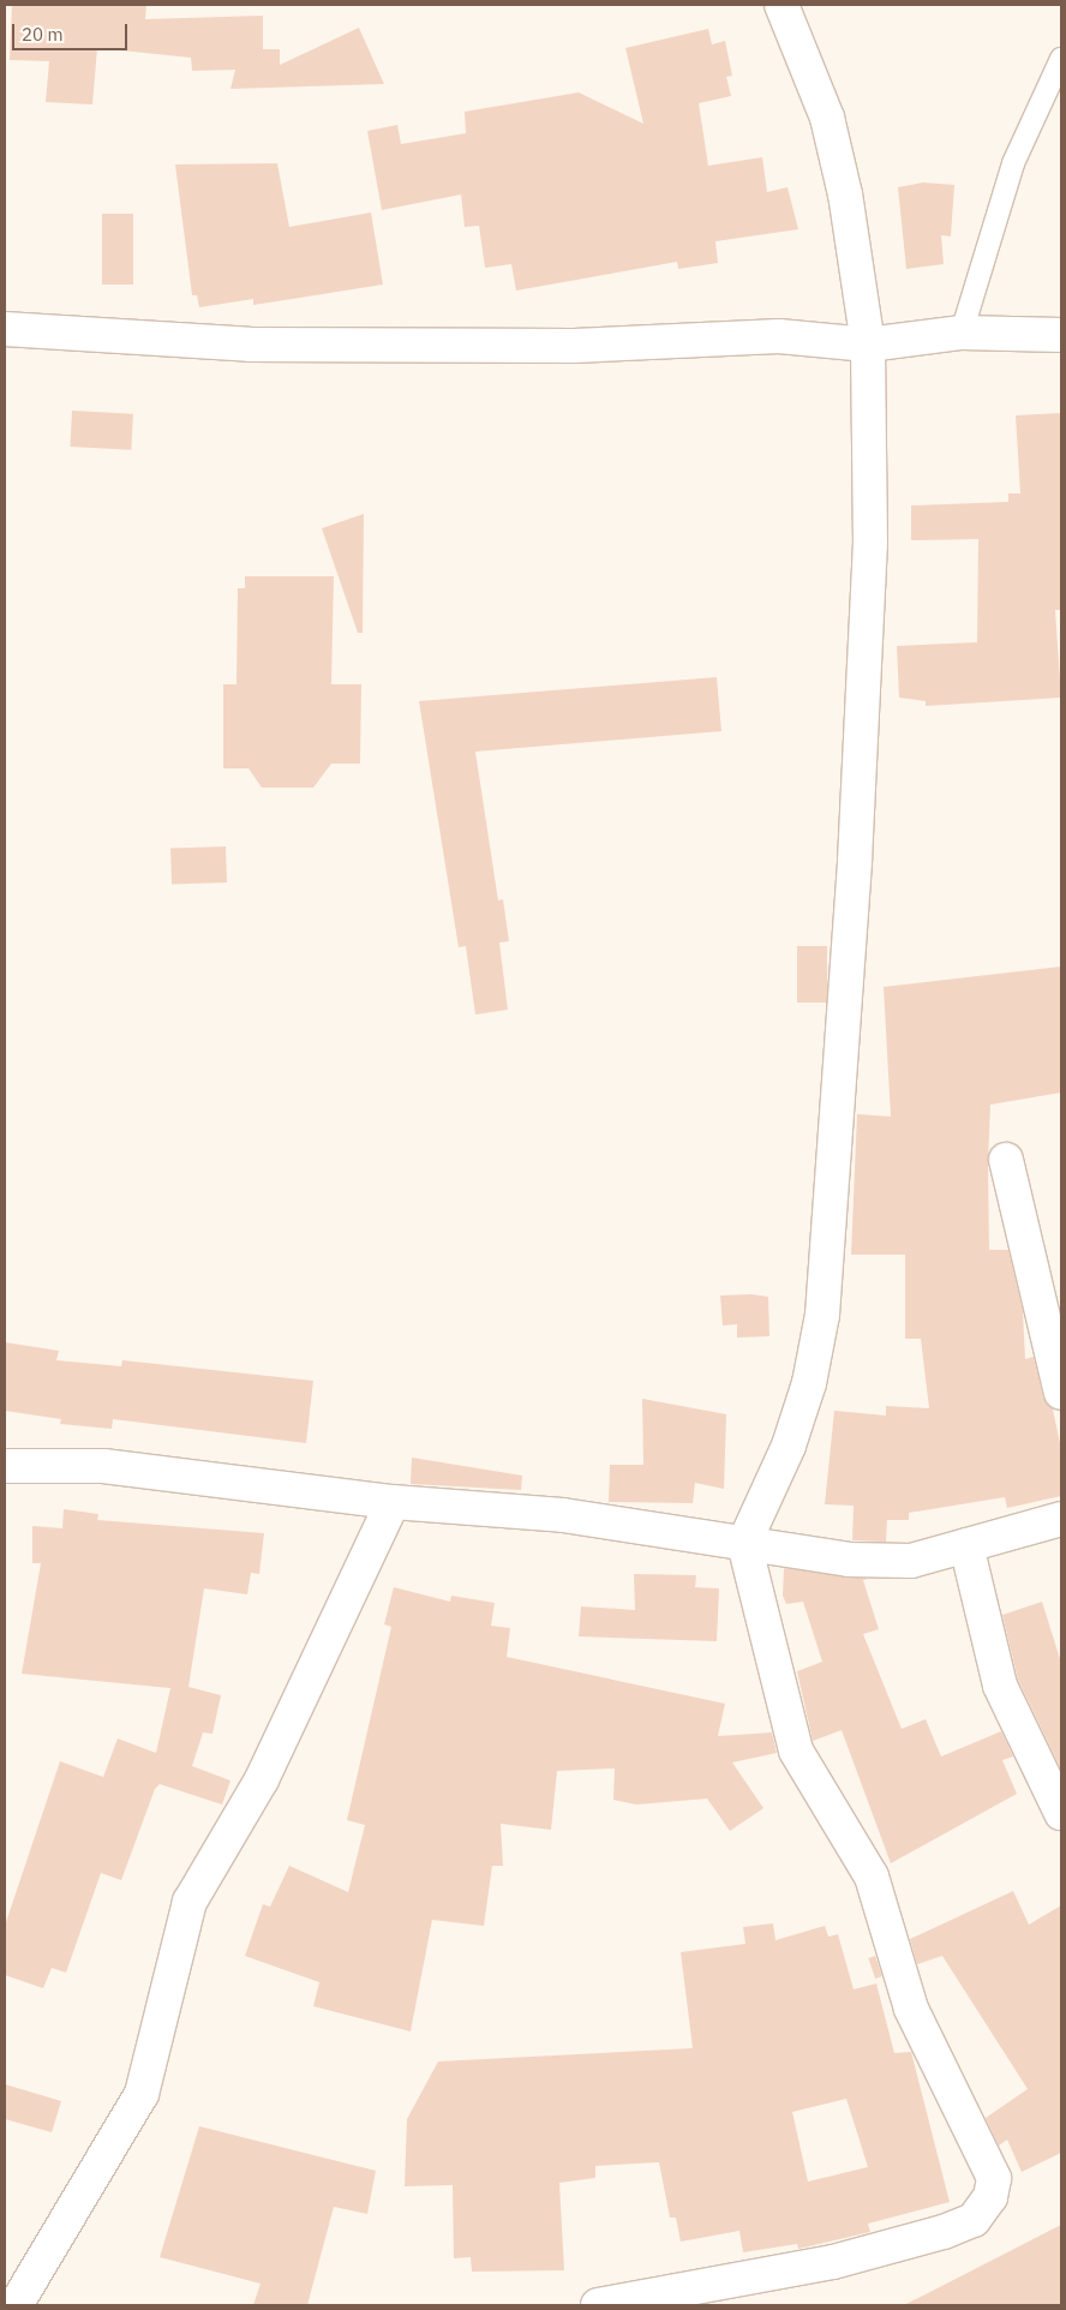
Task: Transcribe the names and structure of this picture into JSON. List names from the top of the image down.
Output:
{
  "scale_bar": "20 m"
}
